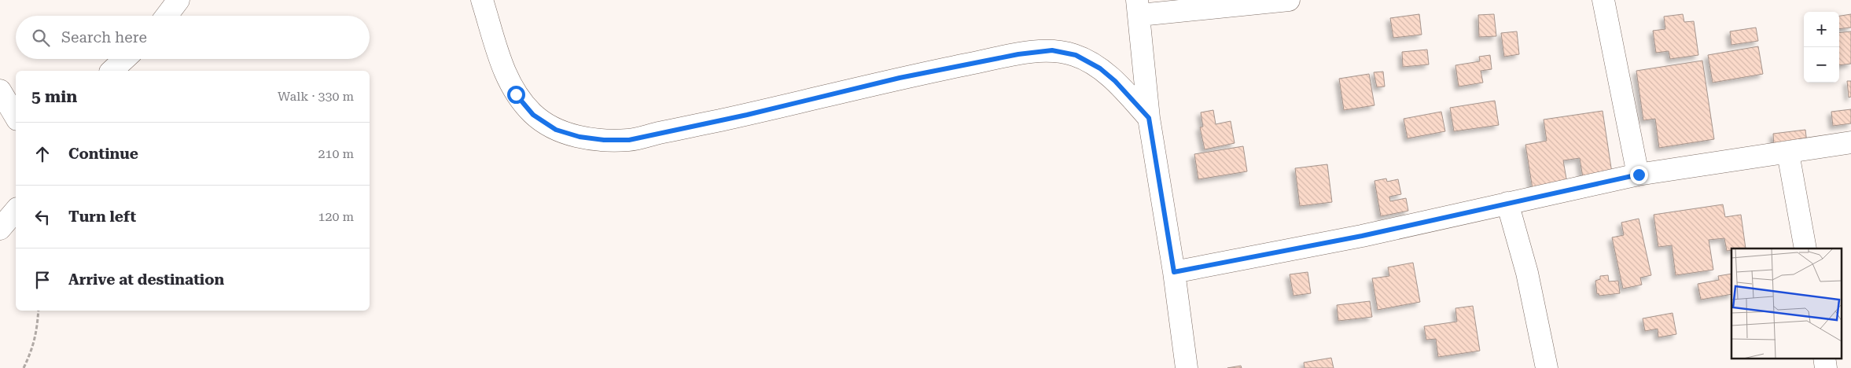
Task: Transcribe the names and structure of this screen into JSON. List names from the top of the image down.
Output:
{
  "page": {
    "map_buttons": ["+", "−"],
    "search": "Search here",
    "heading": ["5 min", "Walk · 330 m"],
    "list": [
      ["Continue", "210 m"],
      ["Turn left", "120 m"],
      "Arrive at destination"
    ]
  }
}
